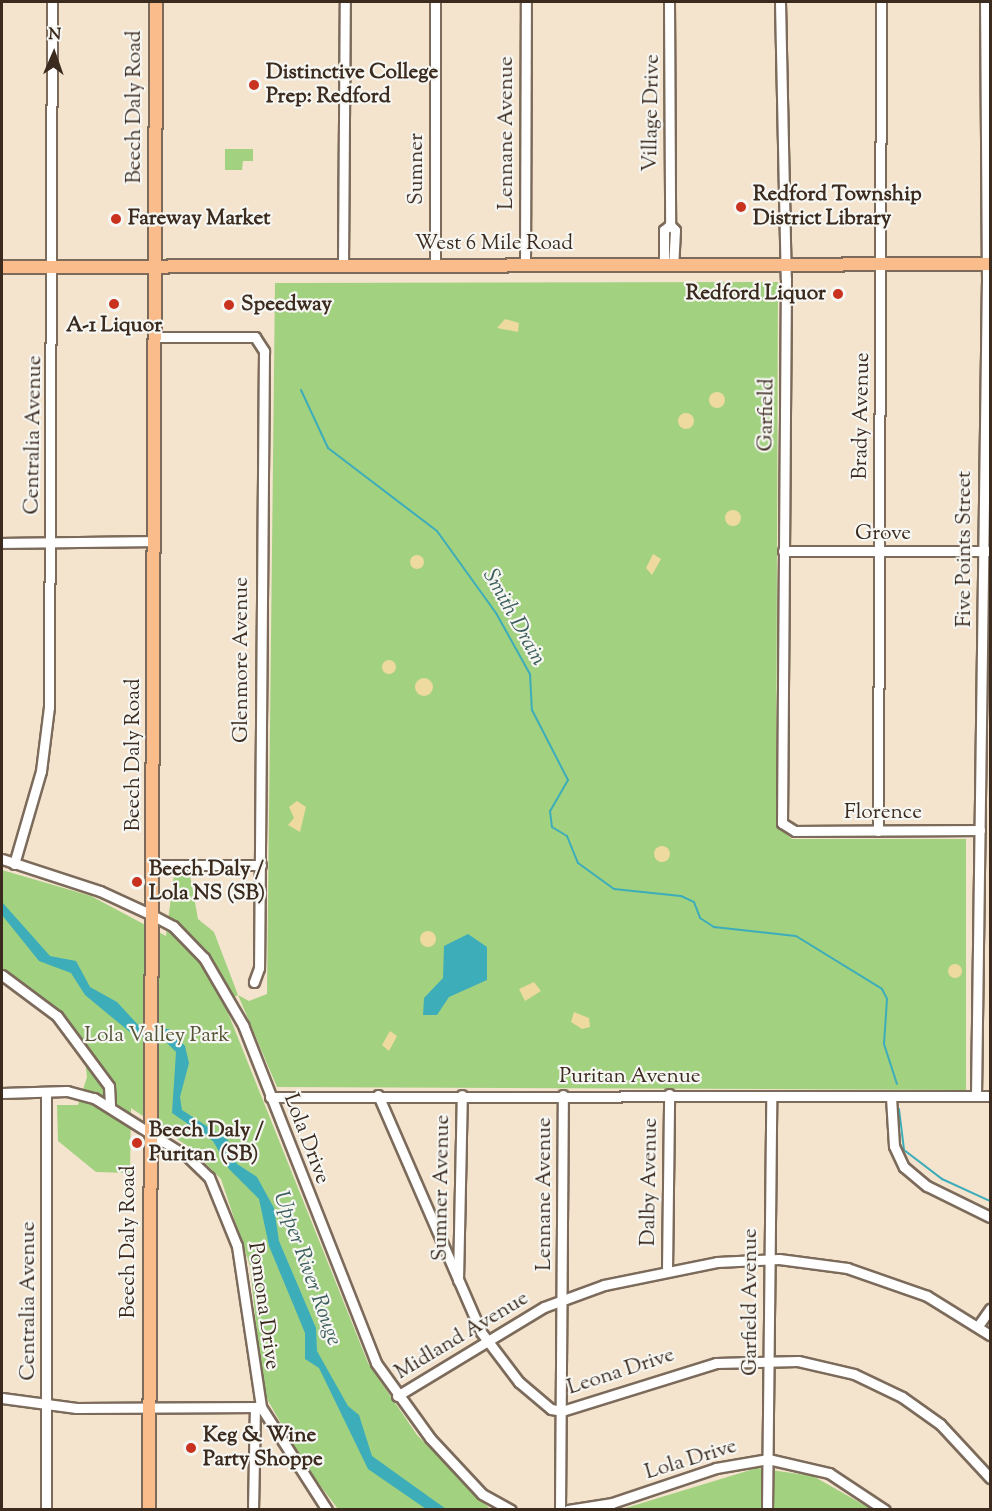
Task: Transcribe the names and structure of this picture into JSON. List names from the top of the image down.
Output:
{
  "streets": {
    "main road": ["Beech Daly Road", "West 6 Mile Road"],
    "street": [
      "Village Drive",
      "Lennane Avenue",
      "Sumner",
      "Garfield",
      "Brady Avenue",
      "Centralia Avenue",
      "Grove",
      "Five Points Street",
      "Glenmore Avenue",
      "Florence",
      "Puritan Avenue",
      "Lola Drive",
      "Dalby Avenue",
      "Sumner Avenue",
      "Garfield Avenue",
      "Pomona Drive",
      "Midland Avenue",
      "Leona Drive"
    ]
  },
  "crossings": [
    ["Beech Daly Road", "West 6 Mile Road"],
    ["Beech Daly Road", "Glenmore Avenue"],
    ["Beech Daly Road", "Lola Drive"],
    ["Beech Daly Road", "Pomona Drive"],
    ["Village Drive", "West 6 Mile Road"],
    ["Lennane Avenue", "West 6 Mile Road"],
    ["Lennane Avenue", "Puritan Avenue"],
    ["Lennane Avenue", "Midland Avenue"],
    ["Lennane Avenue", "Leona Drive"],
    ["Sumner", "West 6 Mile Road"],
    ["West 6 Mile Road", "Garfield"],
    ["West 6 Mile Road", "Brady Avenue"],
    ["West 6 Mile Road", "Centralia Avenue"],
    ["West 6 Mile Road", "Five Points Street"],
    ["Garfield", "Grove"],
    ["Garfield", "Florence"],
    ["Brady Avenue", "Grove"],
    ["Brady Avenue", "Florence"],
    ["Centralia Avenue", "Lola Drive"],
    ["Grove", "Five Points Street"],
    ["Five Points Street", "Florence"],
    ["Five Points Street", "Puritan Avenue"],
    ["Puritan Avenue", "Lola Drive"],
    ["Puritan Avenue", "Dalby Avenue"],
    ["Puritan Avenue", "Sumner Avenue"],
    ["Puritan Avenue", "Garfield Avenue"],
    ["Puritan Avenue", "Leona Drive"],
    ["Lola Drive", "Garfield Avenue"],
    ["Lola Drive", "Midland Avenue"],
    ["Dalby Avenue", "Midland Avenue"],
    ["Sumner Avenue", "Leona Drive"],
    ["Garfield Avenue", "Midland Avenue"],
    ["Garfield Avenue", "Leona Drive"],
    ["Midland Avenue", "Leona Drive"]
  ],
  "water": ["Smith Drain", "Upper River Rouge"],
  "parks": ["Lola Valley Park"],
  "places": [
    "Distinctive College Prep: Redford",
    "Redford Township District Library",
    "Fareway Market",
    "Redford Liquor",
    "A-1 Liquor",
    "Speedway",
    "Beech Daly / Lola NS (SB)",
    "Beech Daly / Puritan (SB)",
    "Keg & Wine Party Shoppe"
  ],
  "north": "top"
}
